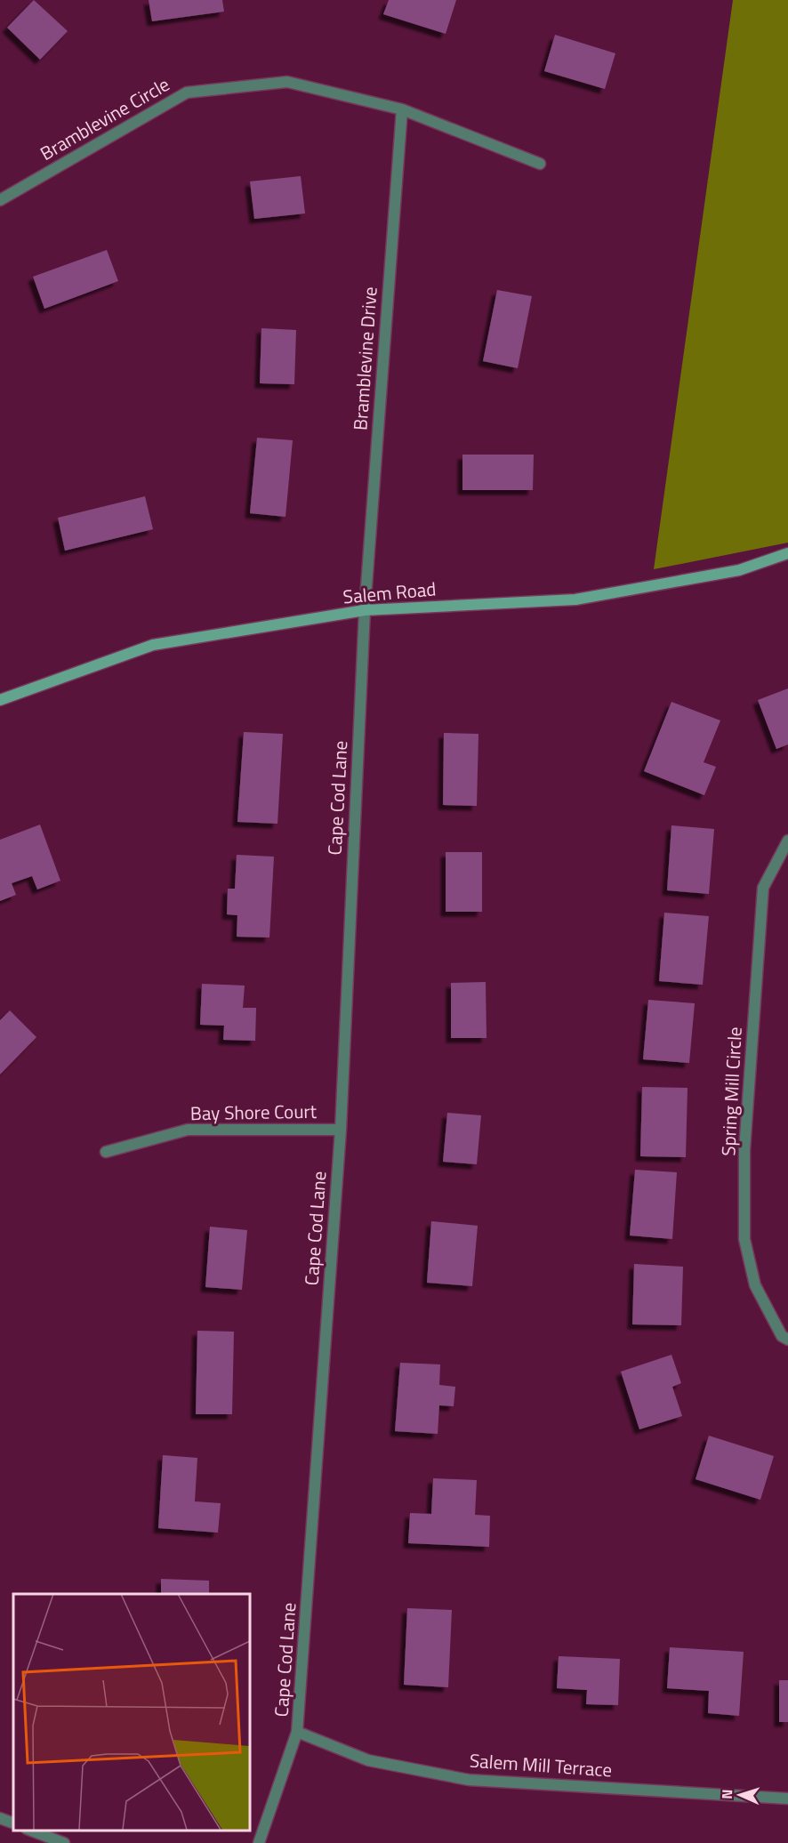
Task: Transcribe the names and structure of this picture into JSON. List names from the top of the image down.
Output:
{
  "streets": {
    "street": [
      "Bramblevine Circle",
      "Bramblevine Drive",
      "Salem Road",
      "Cape Cod Lane",
      "Spring Mill Circle",
      "Bay Shore Court",
      "Salem Mill Terrace"
    ]
  },
  "crossings": [
    ["Bramblevine Circle", "Bramblevine Drive"],
    ["Bramblevine Drive", "Salem Road"],
    ["Bramblevine Drive", "Cape Cod Lane"],
    ["Salem Road", "Cape Cod Lane"],
    ["Cape Cod Lane", "Bay Shore Court"],
    ["Cape Cod Lane", "Salem Mill Terrace"]
  ],
  "north": "left"
}
